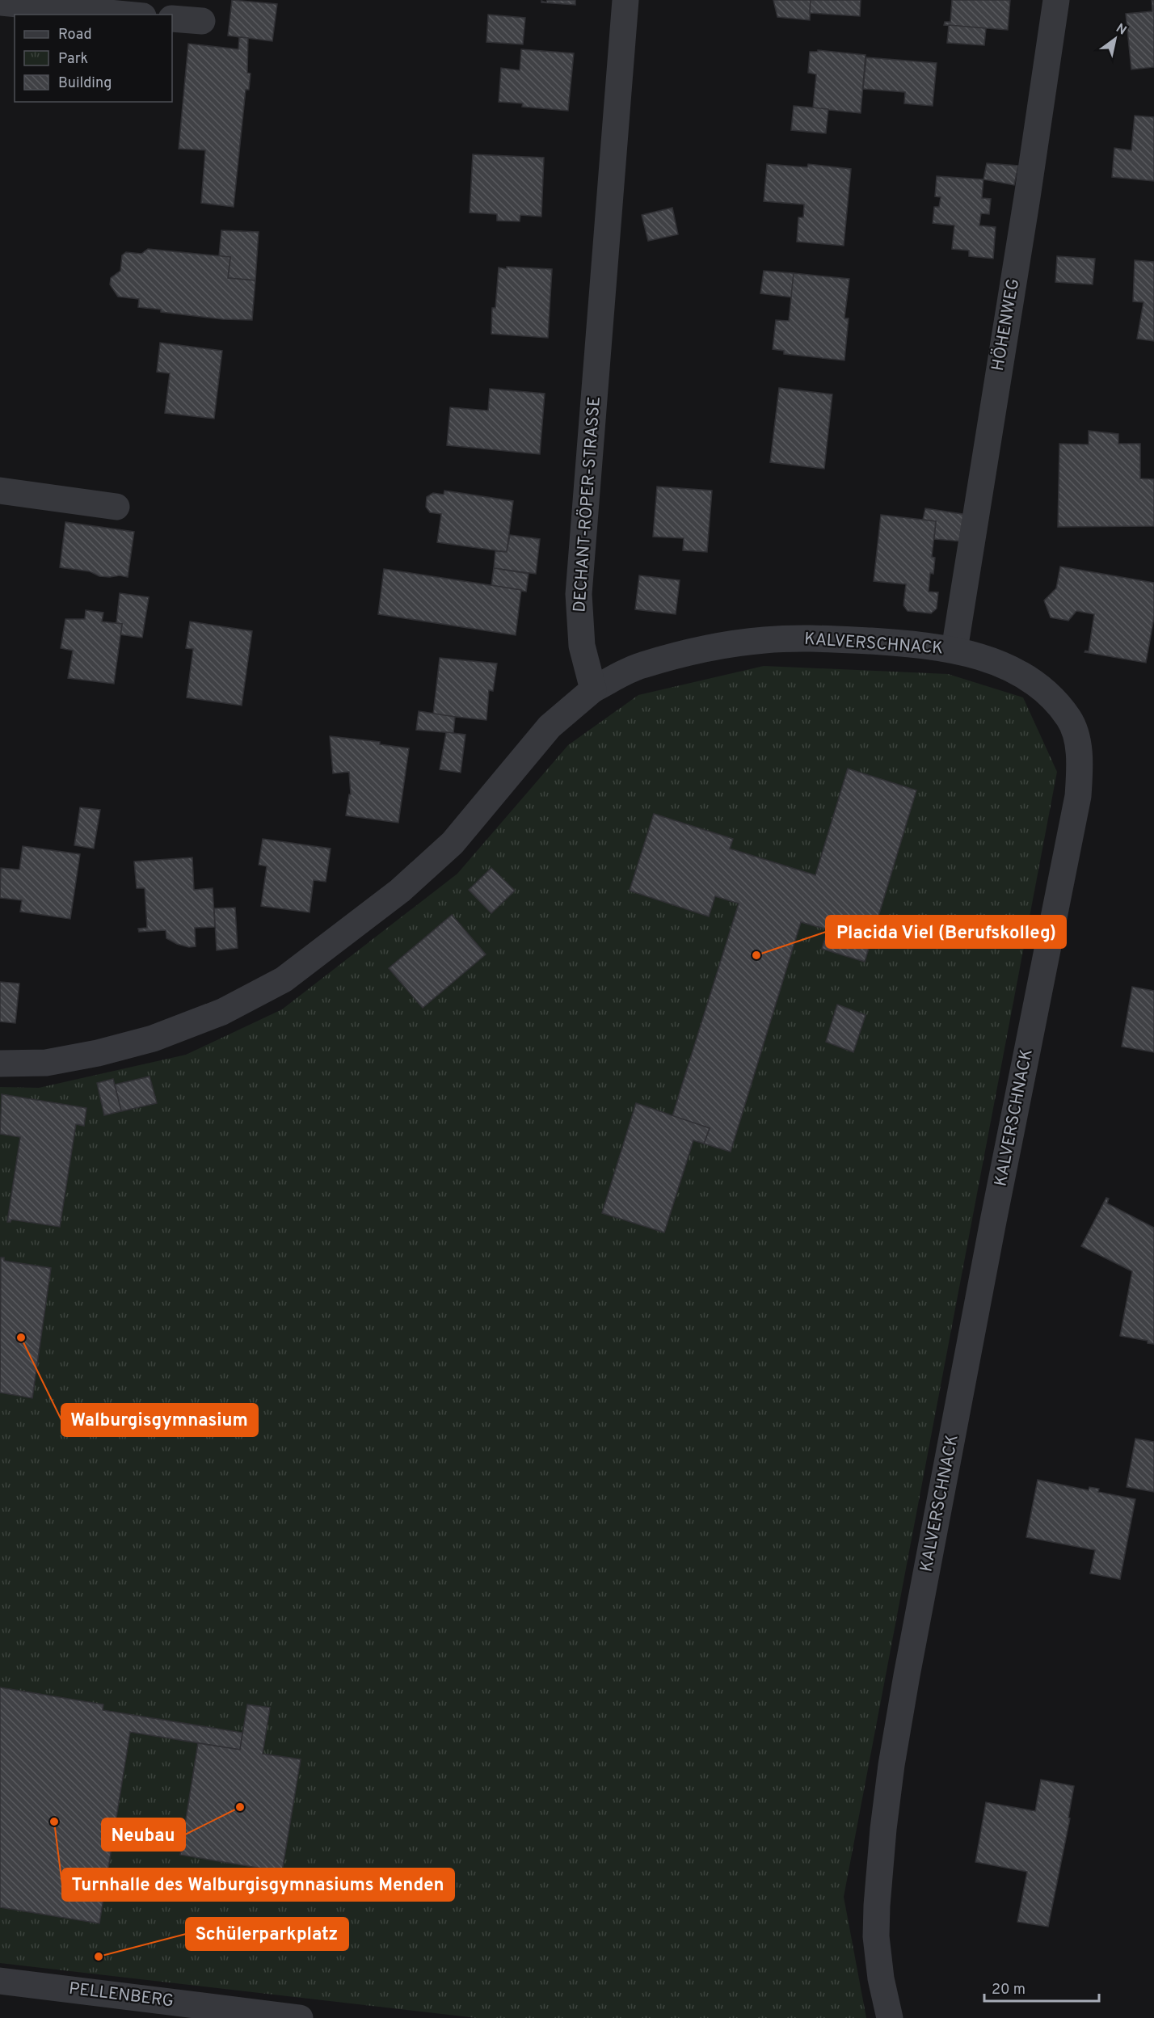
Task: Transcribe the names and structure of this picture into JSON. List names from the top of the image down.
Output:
{
  "streets": {
    "street": [
      "HÖHENWEG",
      "DECHANT-RÖPER-STRASSE",
      "KALVERSCHNACK",
      "PELLENBERG"
    ]
  },
  "crossings": [
    ["HÖHENWEG", "KALVERSCHNACK"],
    ["DECHANT-RÖPER-STRASSE", "KALVERSCHNACK"]
  ],
  "places": [
    "Placida Viel (Berufskolleg)",
    "Walburgisgymnasium",
    "Neubau",
    "Turnhalle des Walburgisgymnasiums Menden",
    "Schülerparkplatz"
  ],
  "legend": ["Road", "Park", "Building"],
  "scale_bar": "20 m",
  "north": "top right"
}
